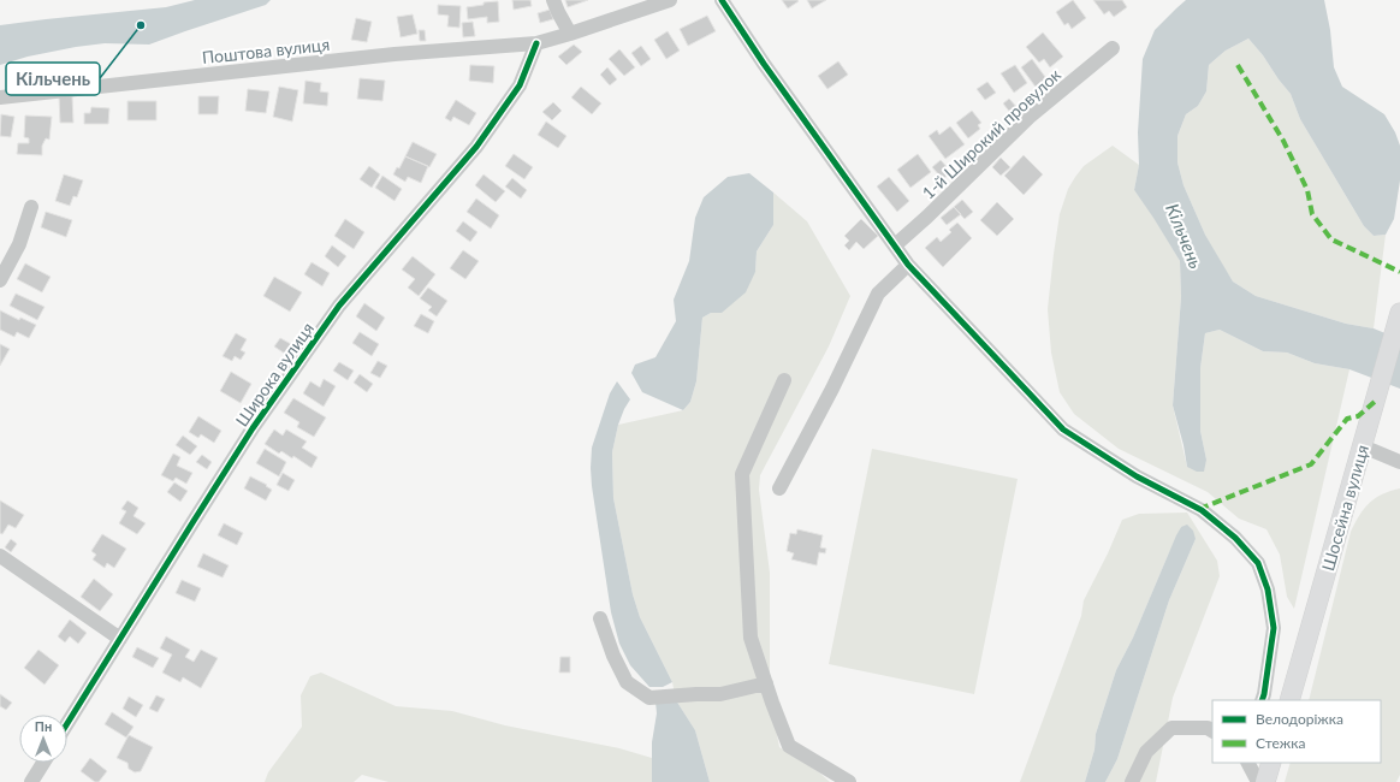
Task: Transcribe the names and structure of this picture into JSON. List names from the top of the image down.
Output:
{
  "streets": {
    "main road": ["Шосейна вулиця"],
    "street": ["Поштова вулиця", "1-й Широкий провулок", "Широка вулиця"]
  },
  "crossings": [
    ["Поштова вулиця", "Широка вулиця"]
  ],
  "water": ["Кільчень"],
  "places": ["Кільчень"],
  "legend": ["Велодоріжка", "Стежка"],
  "north": "top"
}
